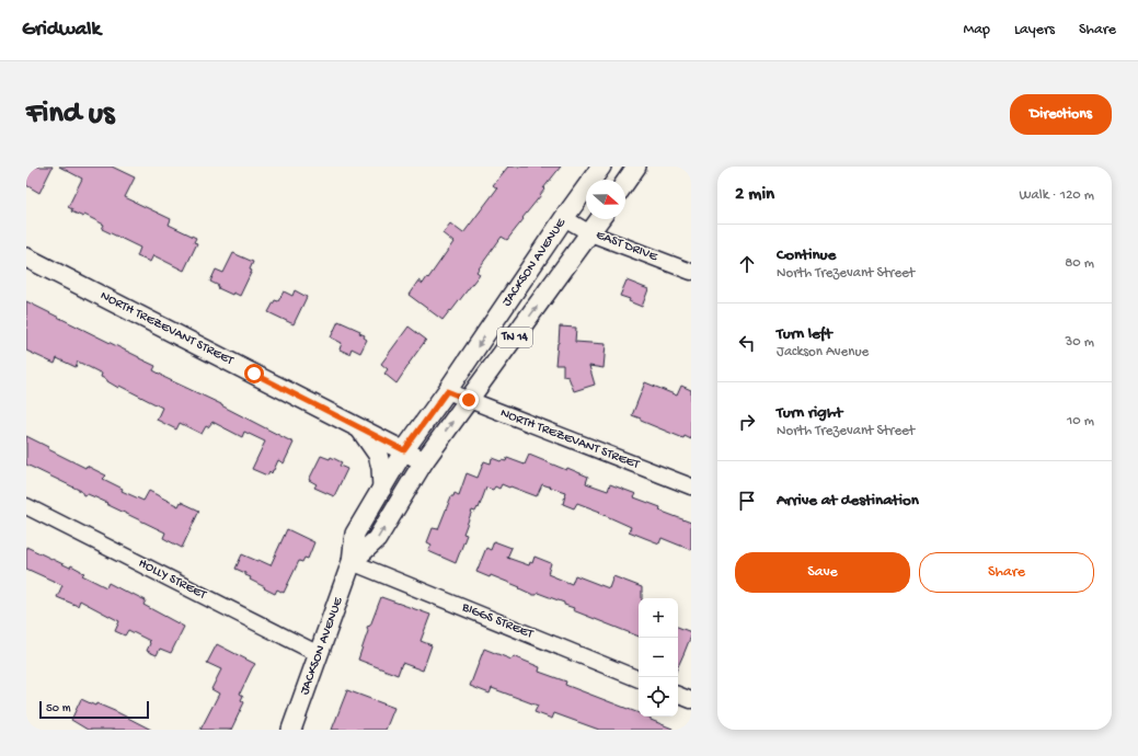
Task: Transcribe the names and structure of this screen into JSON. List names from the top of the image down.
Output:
{
  "streets": {
    "main road": ["JACKSON AVENUE", "NORTH TREZEVANT STREET", "TN 14"],
    "street": ["EAST DRIVE", "HOLLY STREET", "BIGGS STREET"]
  },
  "crossings": [
    ["EAST DRIVE", "JACKSON AVENUE"],
    ["JACKSON AVENUE", "NORTH TREZEVANT STREET"],
    ["JACKSON AVENUE", "HOLLY STREET"],
    ["JACKSON AVENUE", "BIGGS STREET"]
  ],
  "scale_bar": "50 m",
  "north": "right",
  "page": {
    "header": "Gridwalk",
    "nav": ["Map", "Layers", "Share"],
    "buttons": [
      "Directions",
      ["Save", "Share"]
    ],
    "title": "Find us",
    "heading": ["2 min", "Walk · 120 m"],
    "list": [
      ["Continue", "North Trezevant Street", "80 m"],
      ["Turn left", "Jackson Avenue", "30 m"],
      ["Turn right", "North Trezevant Street", "10 m"],
      "Arrive at destination"
    ],
    "map_buttons": ["+", "−"],
    "scale": "50 m"
  }
}
